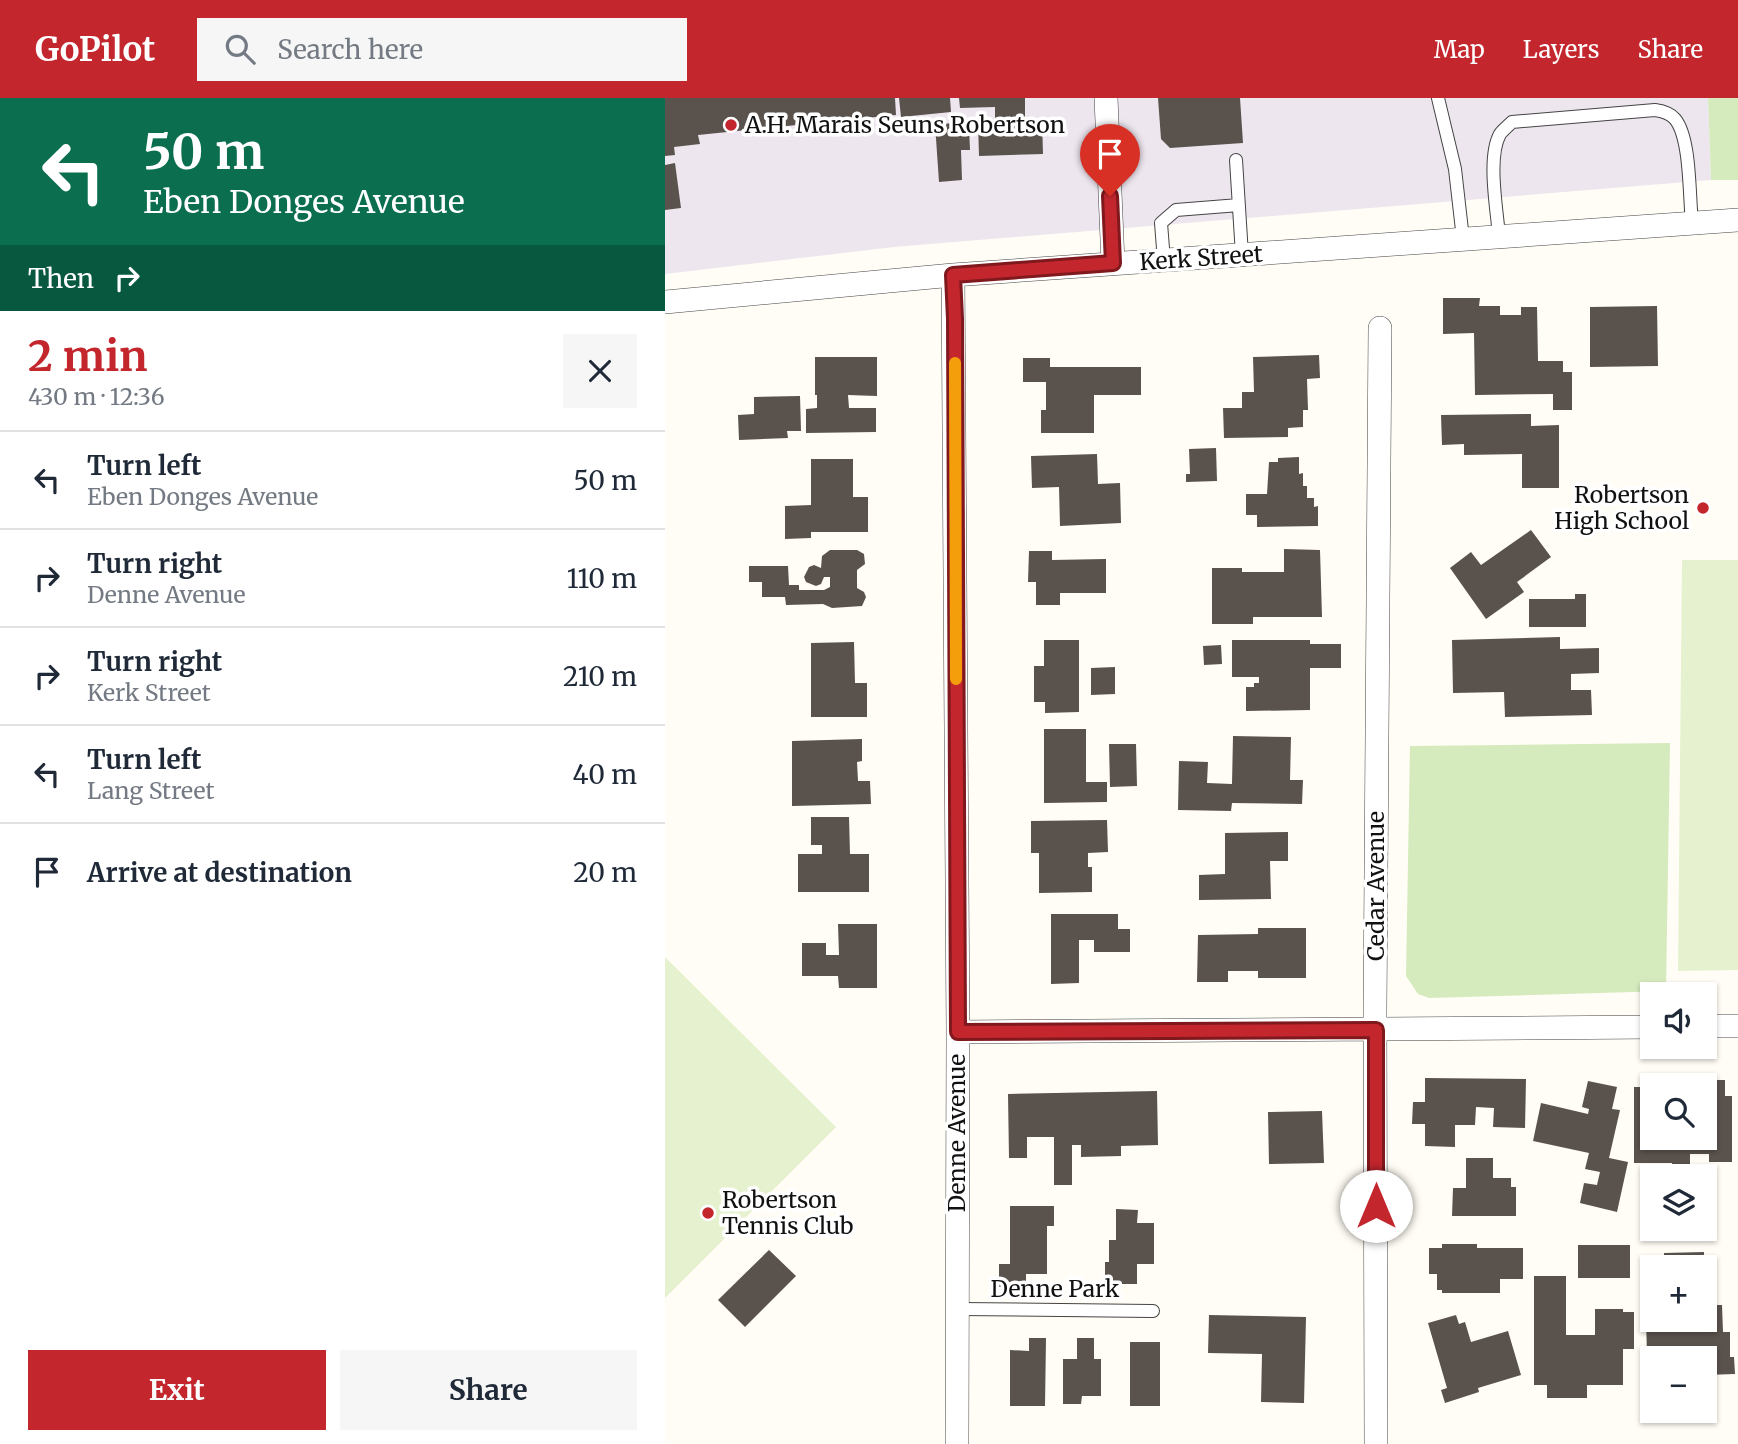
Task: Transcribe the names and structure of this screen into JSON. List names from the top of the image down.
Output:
{
  "streets": {
    "street": ["Kerk Street", "Cedar Avenue", "Denne Avenue"],
    "lane": ["Denne Park"]
  },
  "crossings": [
    ["Kerk Street", "Denne Avenue"],
    ["Denne Avenue", "Denne Park"]
  ],
  "places": ["A.H. Marais Seuns Robertson", "Robertson High School", "Robertson Tennis Club"],
  "page": {
    "header": "GoPilot",
    "search": "Search here",
    "nav": ["Map", "Layers", "Share"],
    "turn": ["50 m", "Eben Donges Avenue"],
    "then": "Then",
    "heading": ["2 min", "430 m · 12:36"],
    "list": [
      {
        "name": "Turn left",
        "note": "Eben Donges Avenue",
        "value": "50 m"
      },
      {
        "name": "Turn right",
        "note": "Denne Avenue",
        "value": "110 m"
      },
      {
        "name": "Turn right",
        "note": "Kerk Street",
        "value": "210 m"
      },
      {
        "name": "Turn left",
        "note": "Lang Street",
        "value": "40 m"
      },
      {
        "name": "Arrive at destination",
        "value": "20 m"
      }
    ],
    "map_buttons": ["+", "−"],
    "buttons": ["Exit", "Share"]
  }
}
